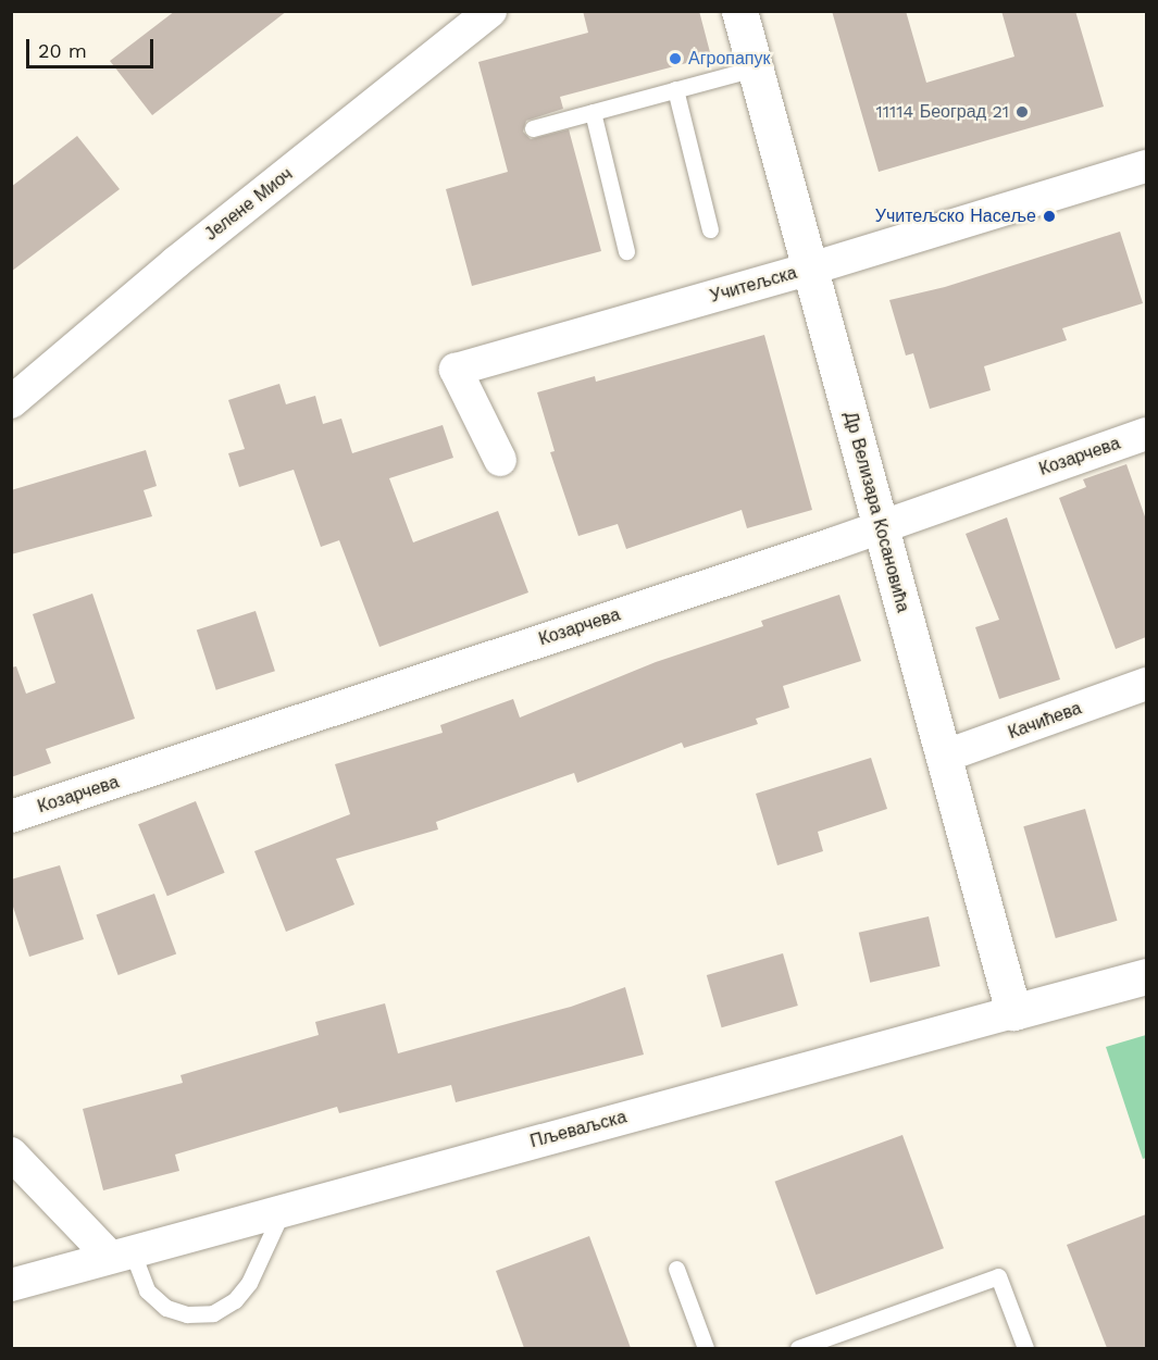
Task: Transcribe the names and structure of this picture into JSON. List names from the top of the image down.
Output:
{
  "streets": {
    "street": [
      "Јелене Миоч",
      "Учитељска",
      "Козарчева",
      "Др Велизара Косановића",
      "Качићева",
      "Пљеваљска"
    ]
  },
  "crossings": [
    ["Учитељска", "Др Велизара Косановића"],
    ["Козарчева", "Др Велизара Косановића"],
    ["Др Велизара Косановића", "Качићева"],
    ["Др Велизара Косановића", "Пљеваљска"]
  ],
  "places": ["Агропапук", "11114 Београд 21", "Учитељско Насеље"],
  "scale_bar": "20 m"
}
